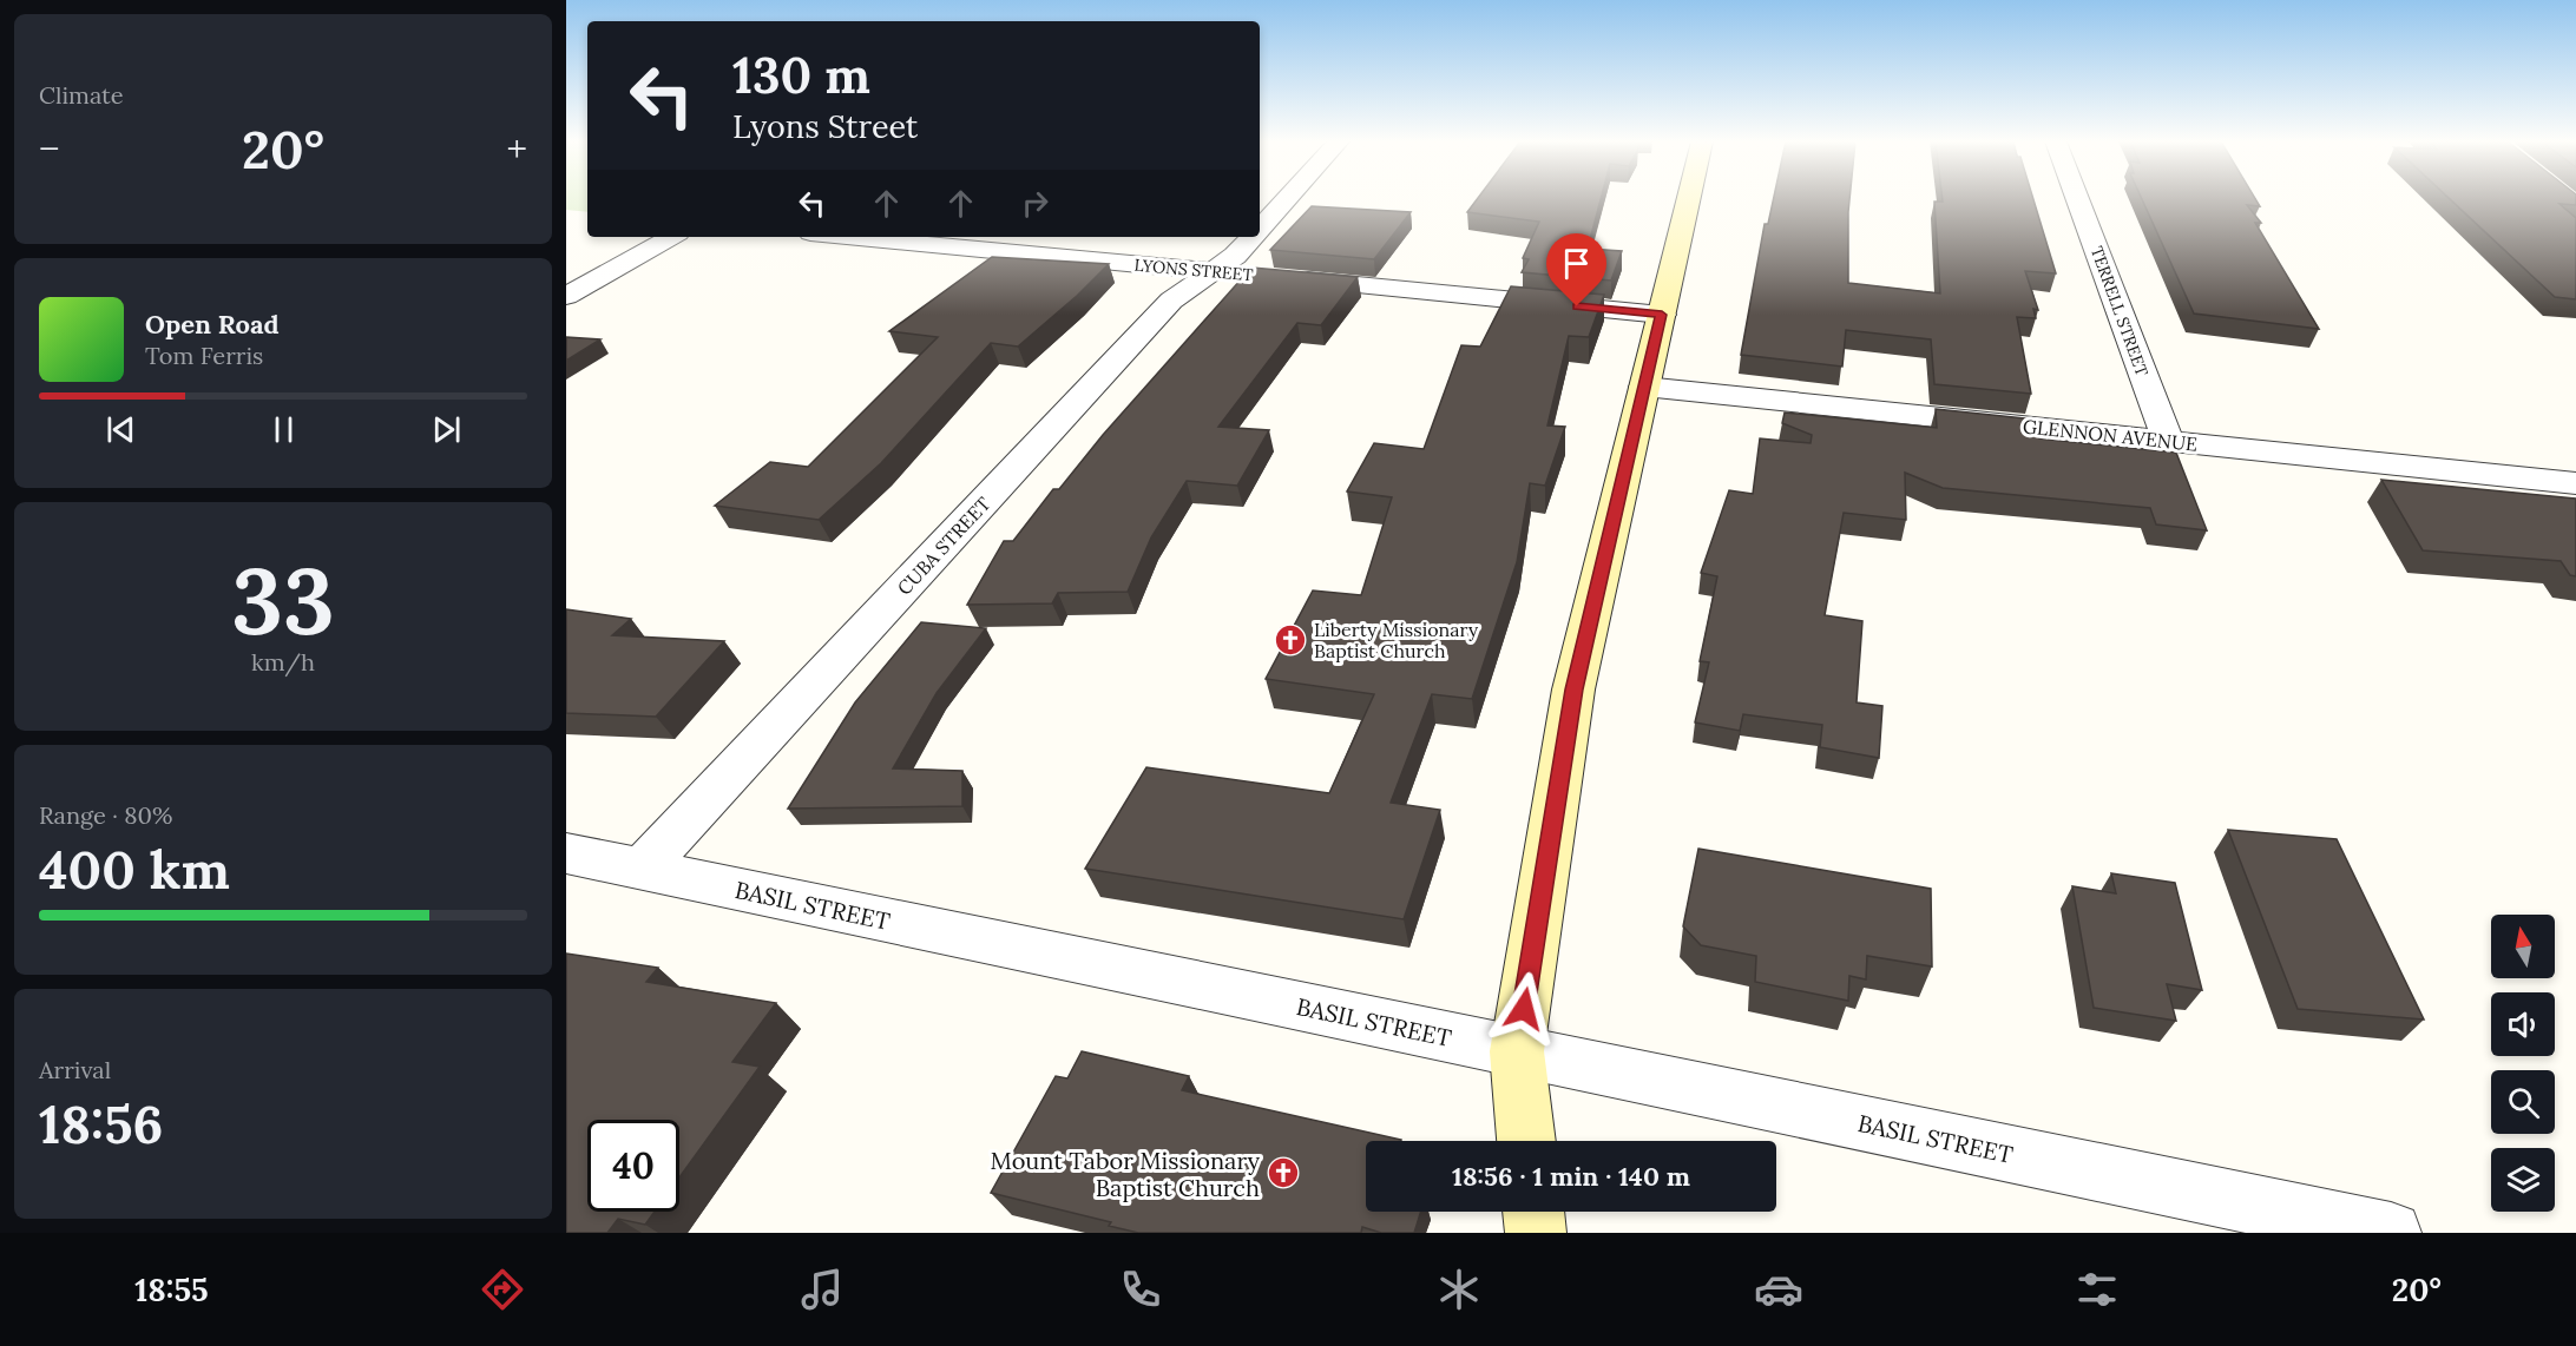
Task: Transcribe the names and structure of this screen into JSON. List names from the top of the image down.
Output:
{
  "streets": {
    "street": [
      "LYONS STREET",
      "TERRELL STREET",
      "GLENNON AVENUE",
      "CUBA STREET",
      "BASIL STREET"
    ]
  },
  "crossings": [
    ["LYONS STREET", "CUBA STREET"],
    ["TERRELL STREET", "GLENNON AVENUE"],
    ["CUBA STREET", "BASIL STREET"]
  ],
  "places": {
    "church": ["Liberty Missionary Baptist Church", "Mount Tabor Missionary Baptist Church"]
  },
  "north": "top",
  "page": {
    "tile": [
      "Climate",
      ["33", "km/h"],
      ["Range · 80%", "400 km"],
      ["Arrival", "18:56"]
    ],
    "turn": ["130 m", "Lyons Street"],
    "heat": ["−", "20°", "+"],
    "song": ["Open Road", "Tom Ferris"],
    "limit": "40",
    "trip": "18:56 · 1 min · 140 m",
    "tabs": ["18:55", "20°"]
  }
}
